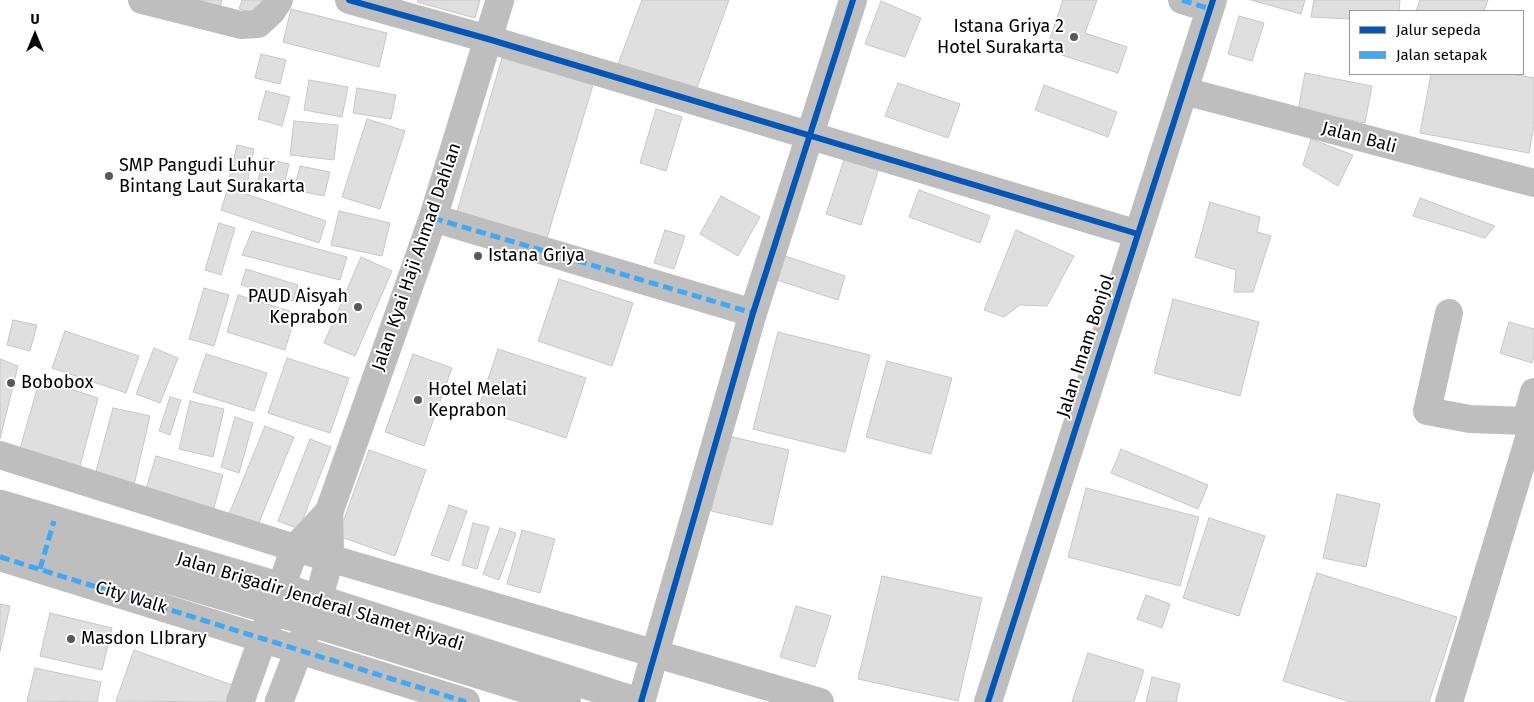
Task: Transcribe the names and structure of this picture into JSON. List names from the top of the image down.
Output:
{
  "streets": {
    "street": [
      "Jalan Bali",
      "Jalan Kyai Haji Ahmad Dahlan",
      "Jalan Imam Bonjol",
      "City Walk",
      "Jalan Brigadir Jenderal Slamet Riyadi"
    ]
  },
  "crossings": [
    ["Jalan Bali", "Jalan Imam Bonjol"],
    ["Jalan Kyai Haji Ahmad Dahlan", "City Walk"],
    ["Jalan Kyai Haji Ahmad Dahlan", "Jalan Brigadir Jenderal Slamet Riyadi"],
    ["City Walk", "Jalan Brigadir Jenderal Slamet Riyadi"]
  ],
  "places": [
    "Istana Griya 2 Hotel Surakarta",
    "SMP Pangudi Luhur Bintang Laut Surakarta",
    "Istana Griya",
    "PAUD Aisyah Keprabon",
    "Bobobox",
    "Hotel Melati Keprabon",
    "Masdon LIbrary"
  ],
  "legend": ["Jalur sepeda", "Jalan setapak"],
  "north": "top"
}
